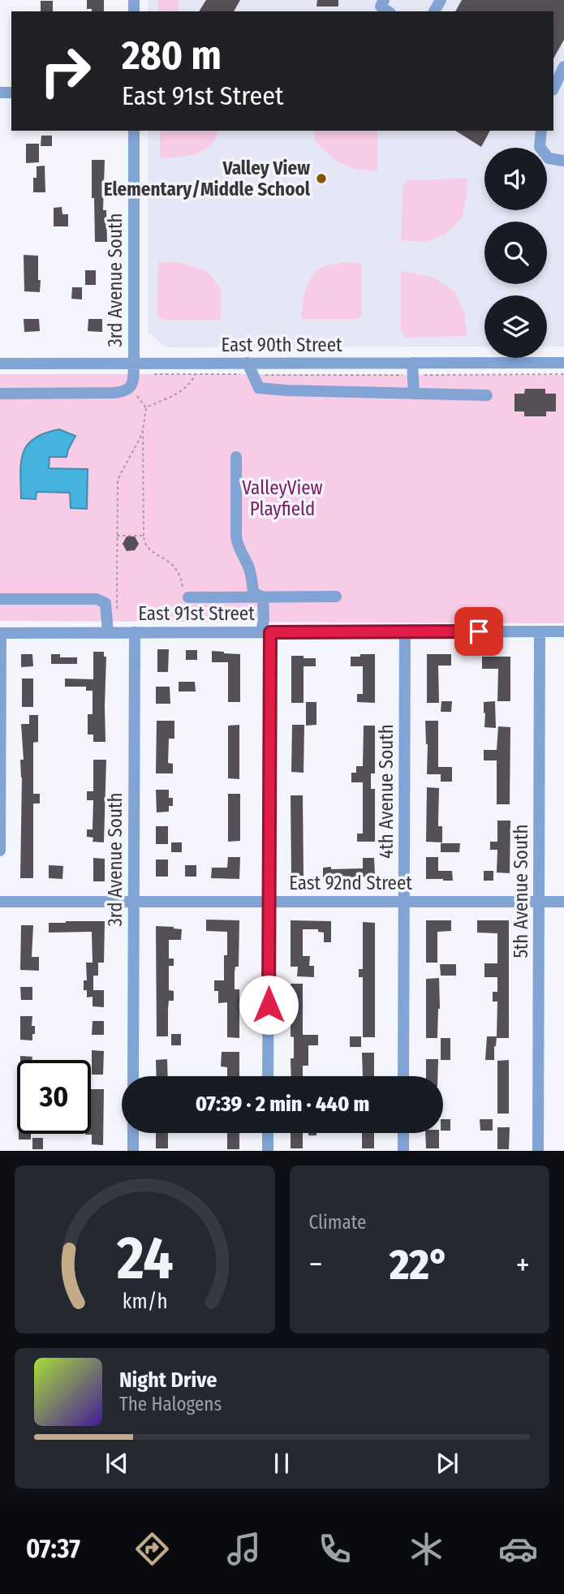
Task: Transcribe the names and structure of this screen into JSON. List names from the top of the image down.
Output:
{
  "streets": {
    "street": [
      "3rd Avenue South",
      "East 90th Street",
      "East 91st Street",
      "4th Avenue South",
      "East 92nd Street",
      "5th Avenue South"
    ]
  },
  "crossings": [
    ["3rd Avenue South", "East 90th Street"],
    ["3rd Avenue South", "East 91st Street"],
    ["3rd Avenue South", "East 92nd Street"],
    ["East 91st Street", "4th Avenue South"],
    ["East 91st Street", "5th Avenue South"],
    ["4th Avenue South", "East 92nd Street"],
    ["East 92nd Street", "5th Avenue South"]
  ],
  "parks": ["ValleyView Playfield"],
  "places": ["Valley View Elementary/Middle School"],
  "page": {
    "turn": ["280 m", "East 91st Street"],
    "limit": "30",
    "trip": "07:39 · 2 min · 440 m",
    "tile": "Climate",
    "heat": ["−", "22°", "+"],
    "song": ["Night Drive", "The Halogens"],
    "tabs": "07:37",
    "gauge": ["24", "km/h"]
  }
}
